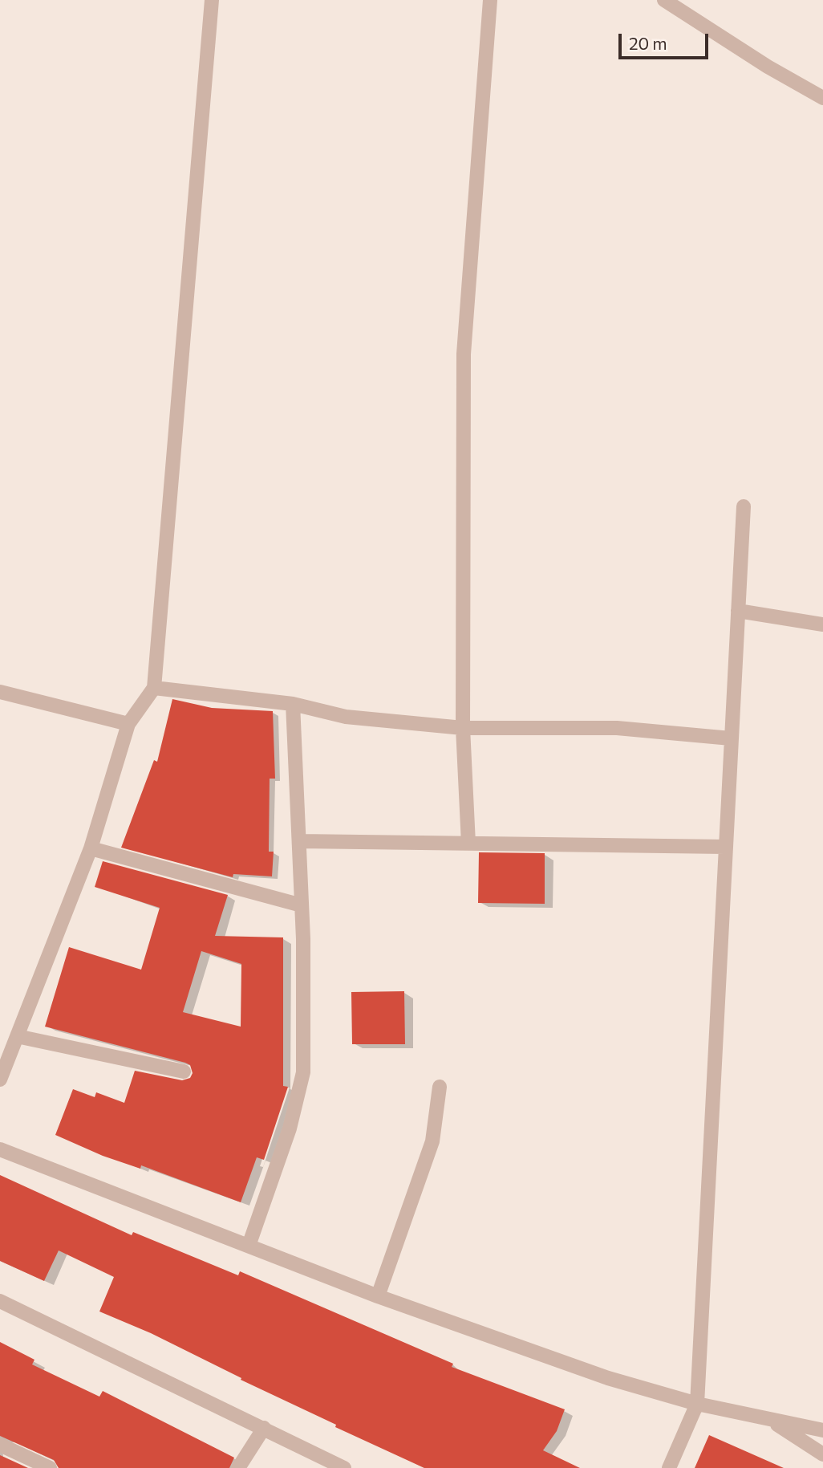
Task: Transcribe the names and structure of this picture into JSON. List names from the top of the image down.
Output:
{
  "scale_bar": "20 m"
}
